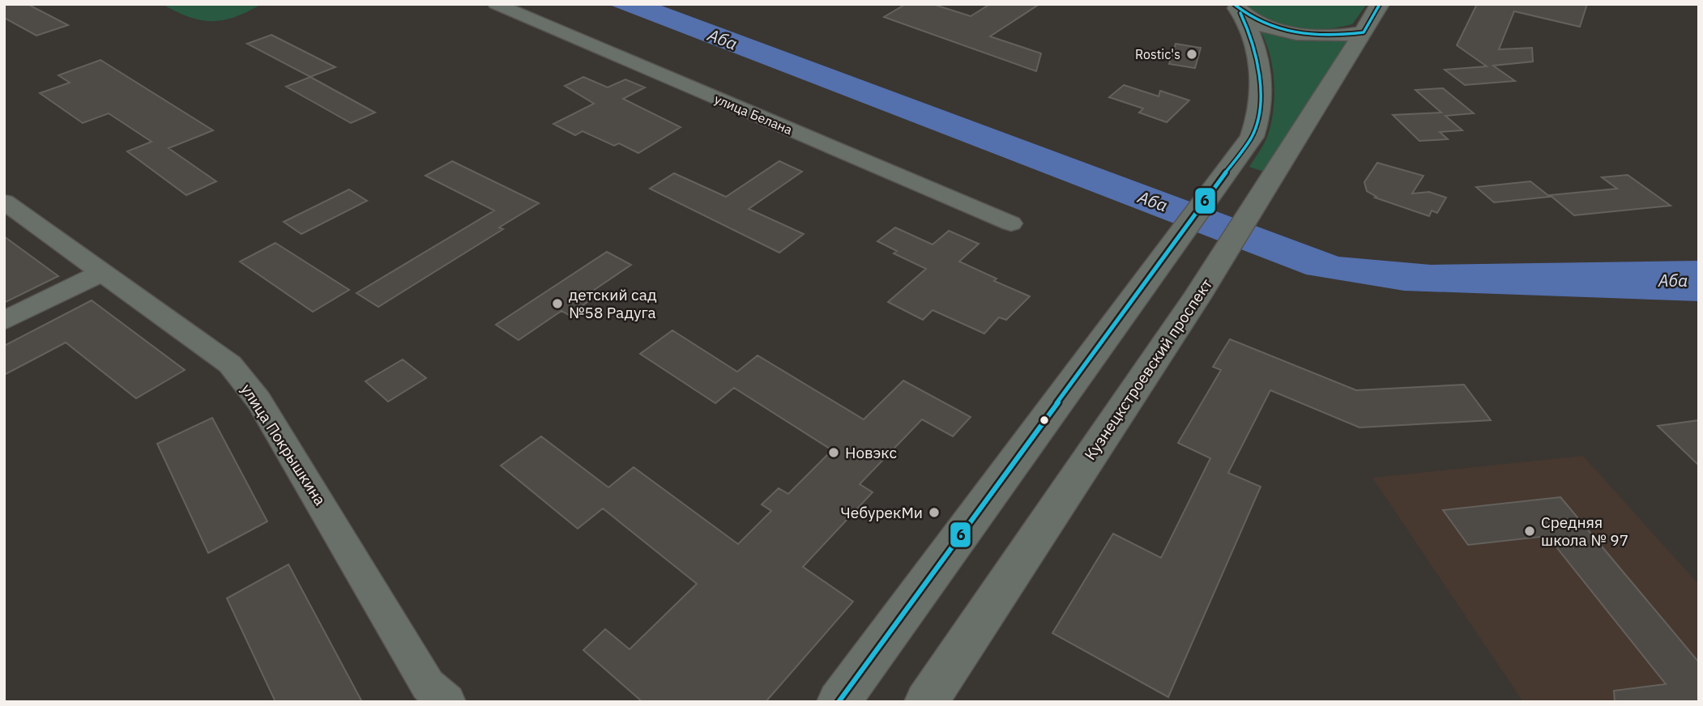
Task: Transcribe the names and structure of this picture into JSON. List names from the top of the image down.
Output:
{
  "streets": {
    "main road": ["Кузнецкстроевский проспект"],
    "street": ["улица Белана", "улица Покрышкина"]
  },
  "water": ["Аба"],
  "places": [
    "Rostic's",
    "детский сад №58 Радуга",
    "Новэкс",
    "ЧебурекМи",
    "Средняя школа № 97"
  ],
  "lines": ["transit line 6"]
}
